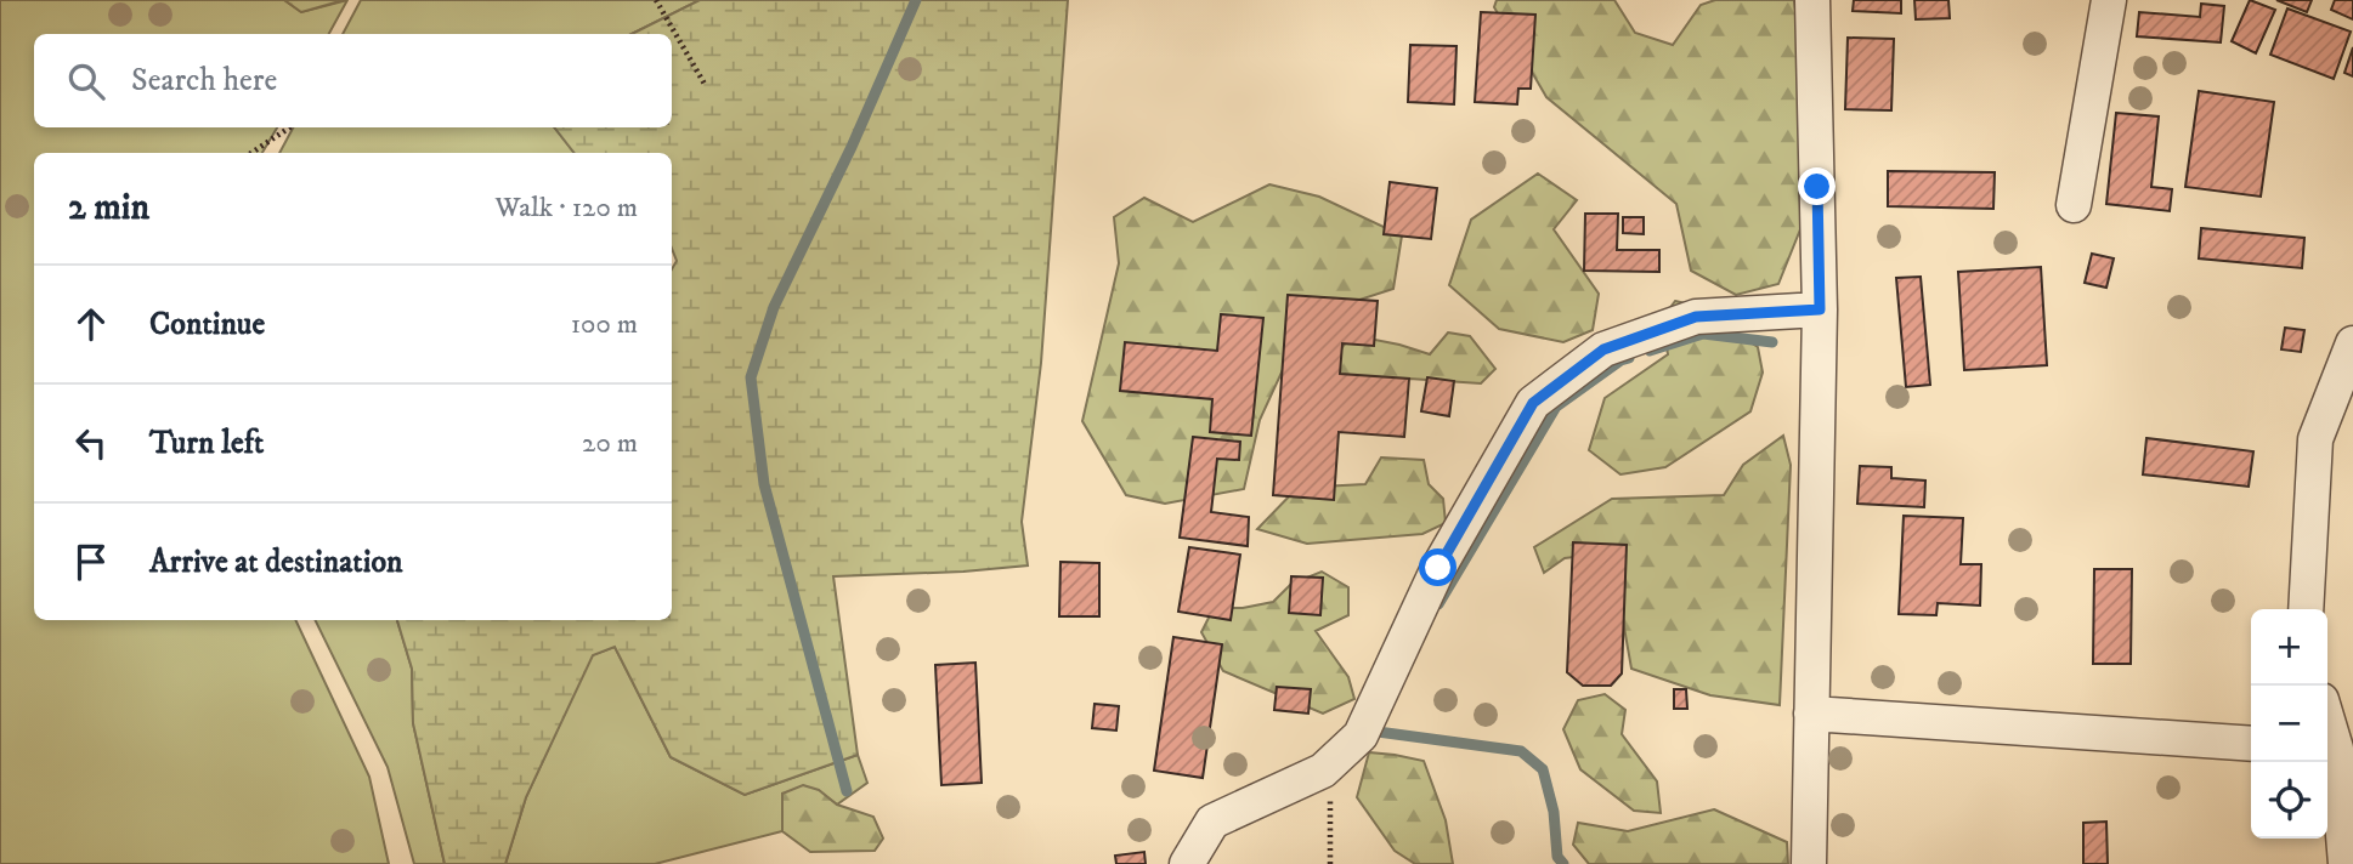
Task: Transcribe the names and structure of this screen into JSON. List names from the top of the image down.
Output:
{
  "page": {
    "search": "Search here",
    "heading": ["2 min", "Walk · 120 m"],
    "list": [
      ["Continue", "100 m"],
      ["Turn left", "20 m"],
      "Arrive at destination"
    ],
    "map_buttons": ["+", "−"]
  }
}
